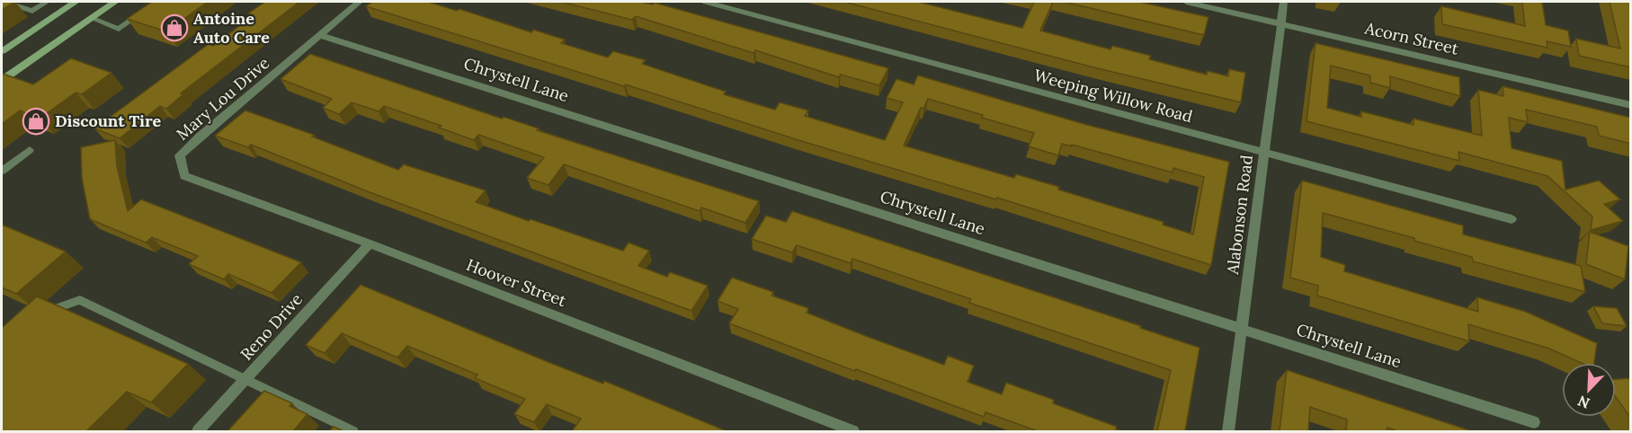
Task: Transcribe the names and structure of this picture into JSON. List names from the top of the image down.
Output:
{
  "streets": {
    "street": [
      "Acorn Street",
      "Chrystell Lane",
      "Weeping Willow Road",
      "Mary Lou Drive",
      "Alabonson Road",
      "Hoover Street",
      "Reno Drive"
    ]
  },
  "crossings": [
    ["Acorn Street", "Alabonson Road"],
    ["Chrystell Lane", "Mary Lou Drive"],
    ["Chrystell Lane", "Alabonson Road"],
    ["Weeping Willow Road", "Alabonson Road"],
    ["Mary Lou Drive", "Hoover Street"],
    ["Hoover Street", "Reno Drive"]
  ],
  "places": {
    "shop": ["Antoine Auto Care", "Discount Tire"]
  },
  "north": "bottom left"
}
